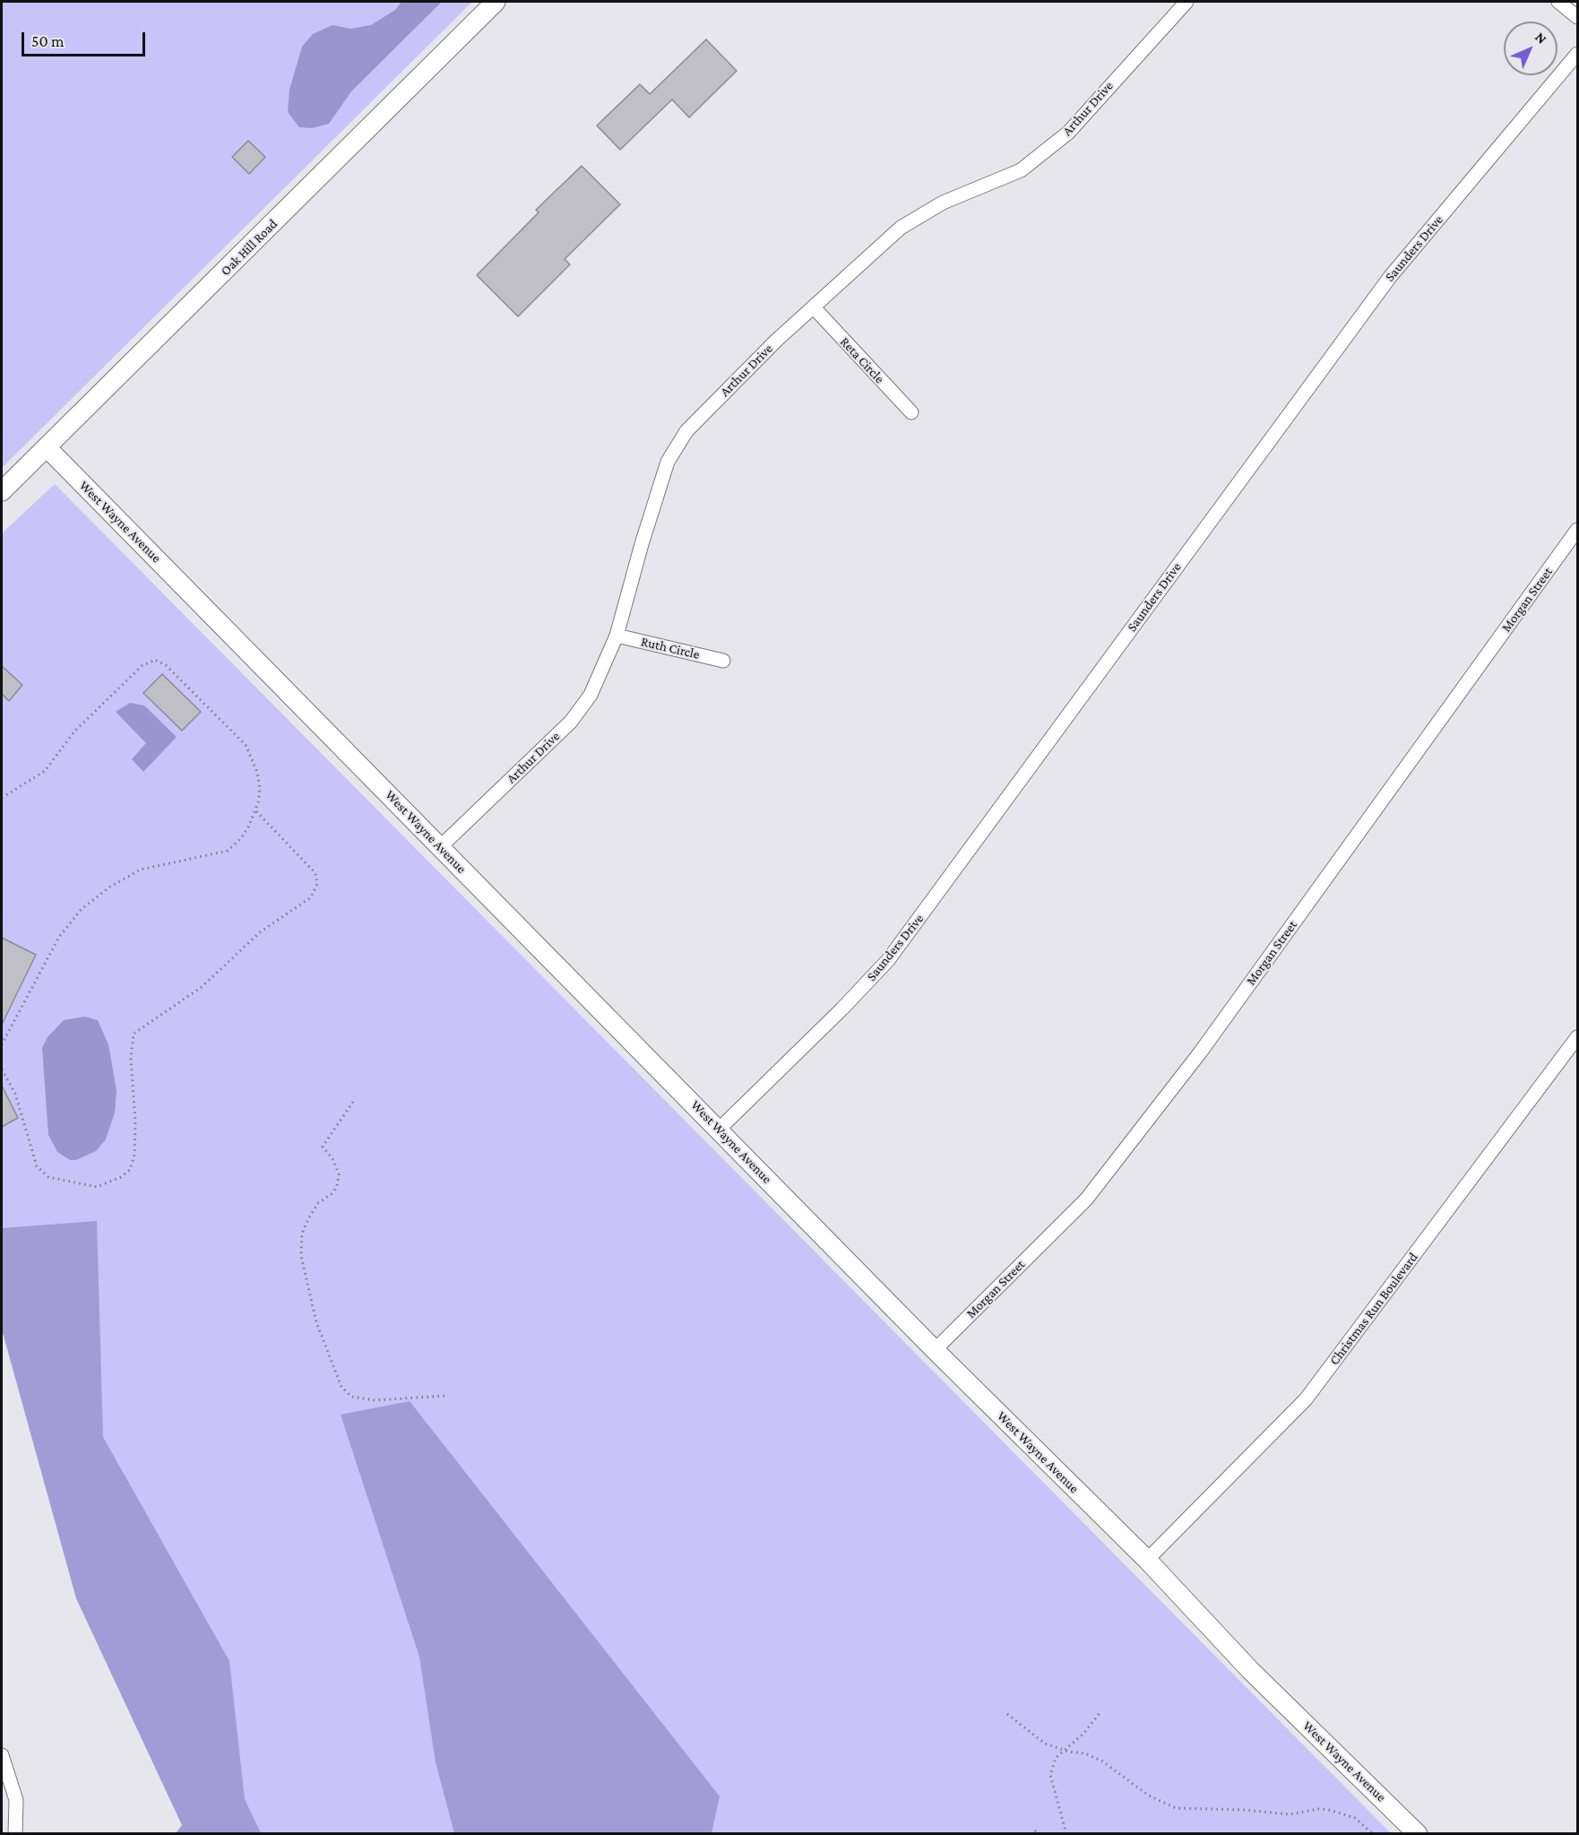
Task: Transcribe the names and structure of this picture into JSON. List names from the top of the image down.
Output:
{
  "streets": {
    "street": [
      "Arthur Drive",
      "Oak Hill Road",
      "Saunders Drive",
      "Reta Circle",
      "West Wayne Avenue",
      "Morgan Street",
      "Ruth Circle",
      "Christmas Run Boulevard"
    ]
  },
  "crossings": [
    ["Arthur Drive", "Reta Circle"],
    ["Arthur Drive", "West Wayne Avenue"],
    ["Arthur Drive", "Ruth Circle"],
    ["Oak Hill Road", "West Wayne Avenue"],
    ["Saunders Drive", "West Wayne Avenue"],
    ["West Wayne Avenue", "Morgan Street"],
    ["West Wayne Avenue", "Christmas Run Boulevard"]
  ],
  "scale_bar": "50 m",
  "north": "top right"
}
